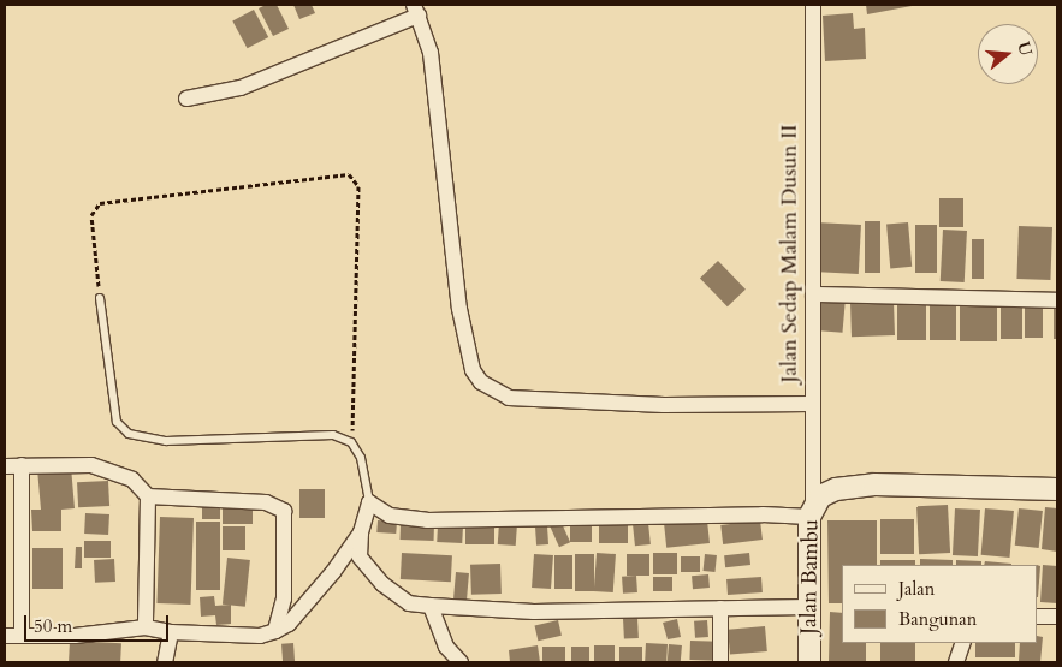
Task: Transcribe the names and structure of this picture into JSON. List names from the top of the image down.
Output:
{
  "streets": {
    "street": ["Jalan Sedap Malam Dusun II", "Jalan Bambu"]
  },
  "crossings": [
    ["Jalan Sedap Malam Dusun II", "Jalan Bambu"]
  ],
  "legend": ["Jalan", "Bangunan"],
  "scale_bar": "50 m",
  "north": "right"
}
